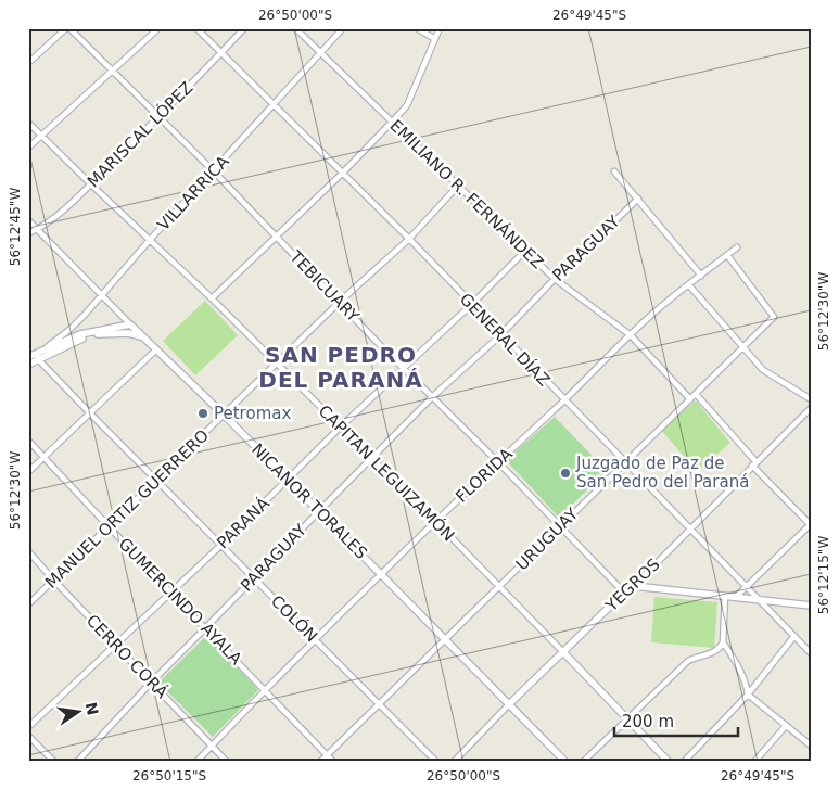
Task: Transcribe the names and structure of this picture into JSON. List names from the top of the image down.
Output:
{
  "streets": {
    "street": [
      "MARISCAL LÓPEZ",
      "VILLARRICA",
      "EMILIANO R. FERNÁNDEZ",
      "PARAGUAY",
      "TEBICUARY",
      "GENERAL DÍAZ",
      "CAPITAN LEGUIZAMÓN",
      "FLORIDA",
      "NICANOR TORALES",
      "MANUEL ORTIZ GUERRERO",
      "PARANÁ",
      "URUGUAY",
      "YEGROS",
      "GUMERCINDO AYALA",
      "COLÓN",
      "CERRO CORÁ"
    ]
  },
  "crossings": [
    ["MARISCAL LÓPEZ", "TEBICUARY"],
    ["MARISCAL LÓPEZ", "GENERAL DÍAZ"],
    ["MARISCAL LÓPEZ", "CAPITAN LEGUIZAMÓN"],
    ["MARISCAL LÓPEZ", "NICANOR TORALES"],
    ["VILLARRICA", "EMILIANO R. FERNÁNDEZ"],
    ["VILLARRICA", "TEBICUARY"],
    ["VILLARRICA", "GENERAL DÍAZ"],
    ["VILLARRICA", "CAPITAN LEGUIZAMÓN"],
    ["VILLARRICA", "NICANOR TORALES"],
    ["VILLARRICA", "COLÓN"],
    ["EMILIANO R. FERNÁNDEZ", "PARAGUAY"],
    ["EMILIANO R. FERNÁNDEZ", "FLORIDA"],
    ["EMILIANO R. FERNÁNDEZ", "MANUEL ORTIZ GUERRERO"],
    ["EMILIANO R. FERNÁNDEZ", "PARANÁ"],
    ["EMILIANO R. FERNÁNDEZ", "URUGUAY"],
    ["PARAGUAY", "TEBICUARY"],
    ["PARAGUAY", "GENERAL DÍAZ"],
    ["PARAGUAY", "CAPITAN LEGUIZAMÓN"],
    ["PARAGUAY", "NICANOR TORALES"],
    ["PARAGUAY", "GUMERCINDO AYALA"],
    ["PARAGUAY", "COLÓN"],
    ["PARAGUAY", "CERRO CORÁ"],
    ["TEBICUARY", "FLORIDA"],
    ["TEBICUARY", "MANUEL ORTIZ GUERRERO"],
    ["TEBICUARY", "PARANÁ"],
    ["TEBICUARY", "URUGUAY"],
    ["TEBICUARY", "YEGROS"],
    ["GENERAL DÍAZ", "FLORIDA"],
    ["GENERAL DÍAZ", "MANUEL ORTIZ GUERRERO"],
    ["GENERAL DÍAZ", "PARANÁ"],
    ["GENERAL DÍAZ", "URUGUAY"],
    ["GENERAL DÍAZ", "YEGROS"],
    ["CAPITAN LEGUIZAMÓN", "FLORIDA"],
    ["CAPITAN LEGUIZAMÓN", "MANUEL ORTIZ GUERRERO"],
    ["CAPITAN LEGUIZAMÓN", "PARANÁ"],
    ["CAPITAN LEGUIZAMÓN", "URUGUAY"],
    ["CAPITAN LEGUIZAMÓN", "YEGROS"],
    ["FLORIDA", "NICANOR TORALES"],
    ["FLORIDA", "URUGUAY"],
    ["FLORIDA", "GUMERCINDO AYALA"],
    ["FLORIDA", "COLÓN"],
    ["FLORIDA", "CERRO CORÁ"],
    ["NICANOR TORALES", "MANUEL ORTIZ GUERRERO"],
    ["NICANOR TORALES", "PARANÁ"],
    ["NICANOR TORALES", "URUGUAY"],
    ["NICANOR TORALES", "YEGROS"],
    ["MANUEL ORTIZ GUERRERO", "GUMERCINDO AYALA"],
    ["MANUEL ORTIZ GUERRERO", "COLÓN"],
    ["MANUEL ORTIZ GUERRERO", "CERRO CORÁ"],
    ["PARANÁ", "GUMERCINDO AYALA"],
    ["PARANÁ", "COLÓN"],
    ["PARANÁ", "CERRO CORÁ"],
    ["URUGUAY", "GUMERCINDO AYALA"],
    ["URUGUAY", "COLÓN"]
  ],
  "districts": ["SAN PEDRO DEL PARANÁ"],
  "places": ["Petromax", "Juzgado de Paz de San Pedro del Paraná"],
  "scale_bar": "200 m",
  "north": "right",
  "coordinates": [
    "26°50'00\"S",
    "26°49'45\"S",
    "56°12'45\"W",
    "56°12'30\"W",
    "56°12'15\"W",
    "26°50'15\"S"
  ]
}
